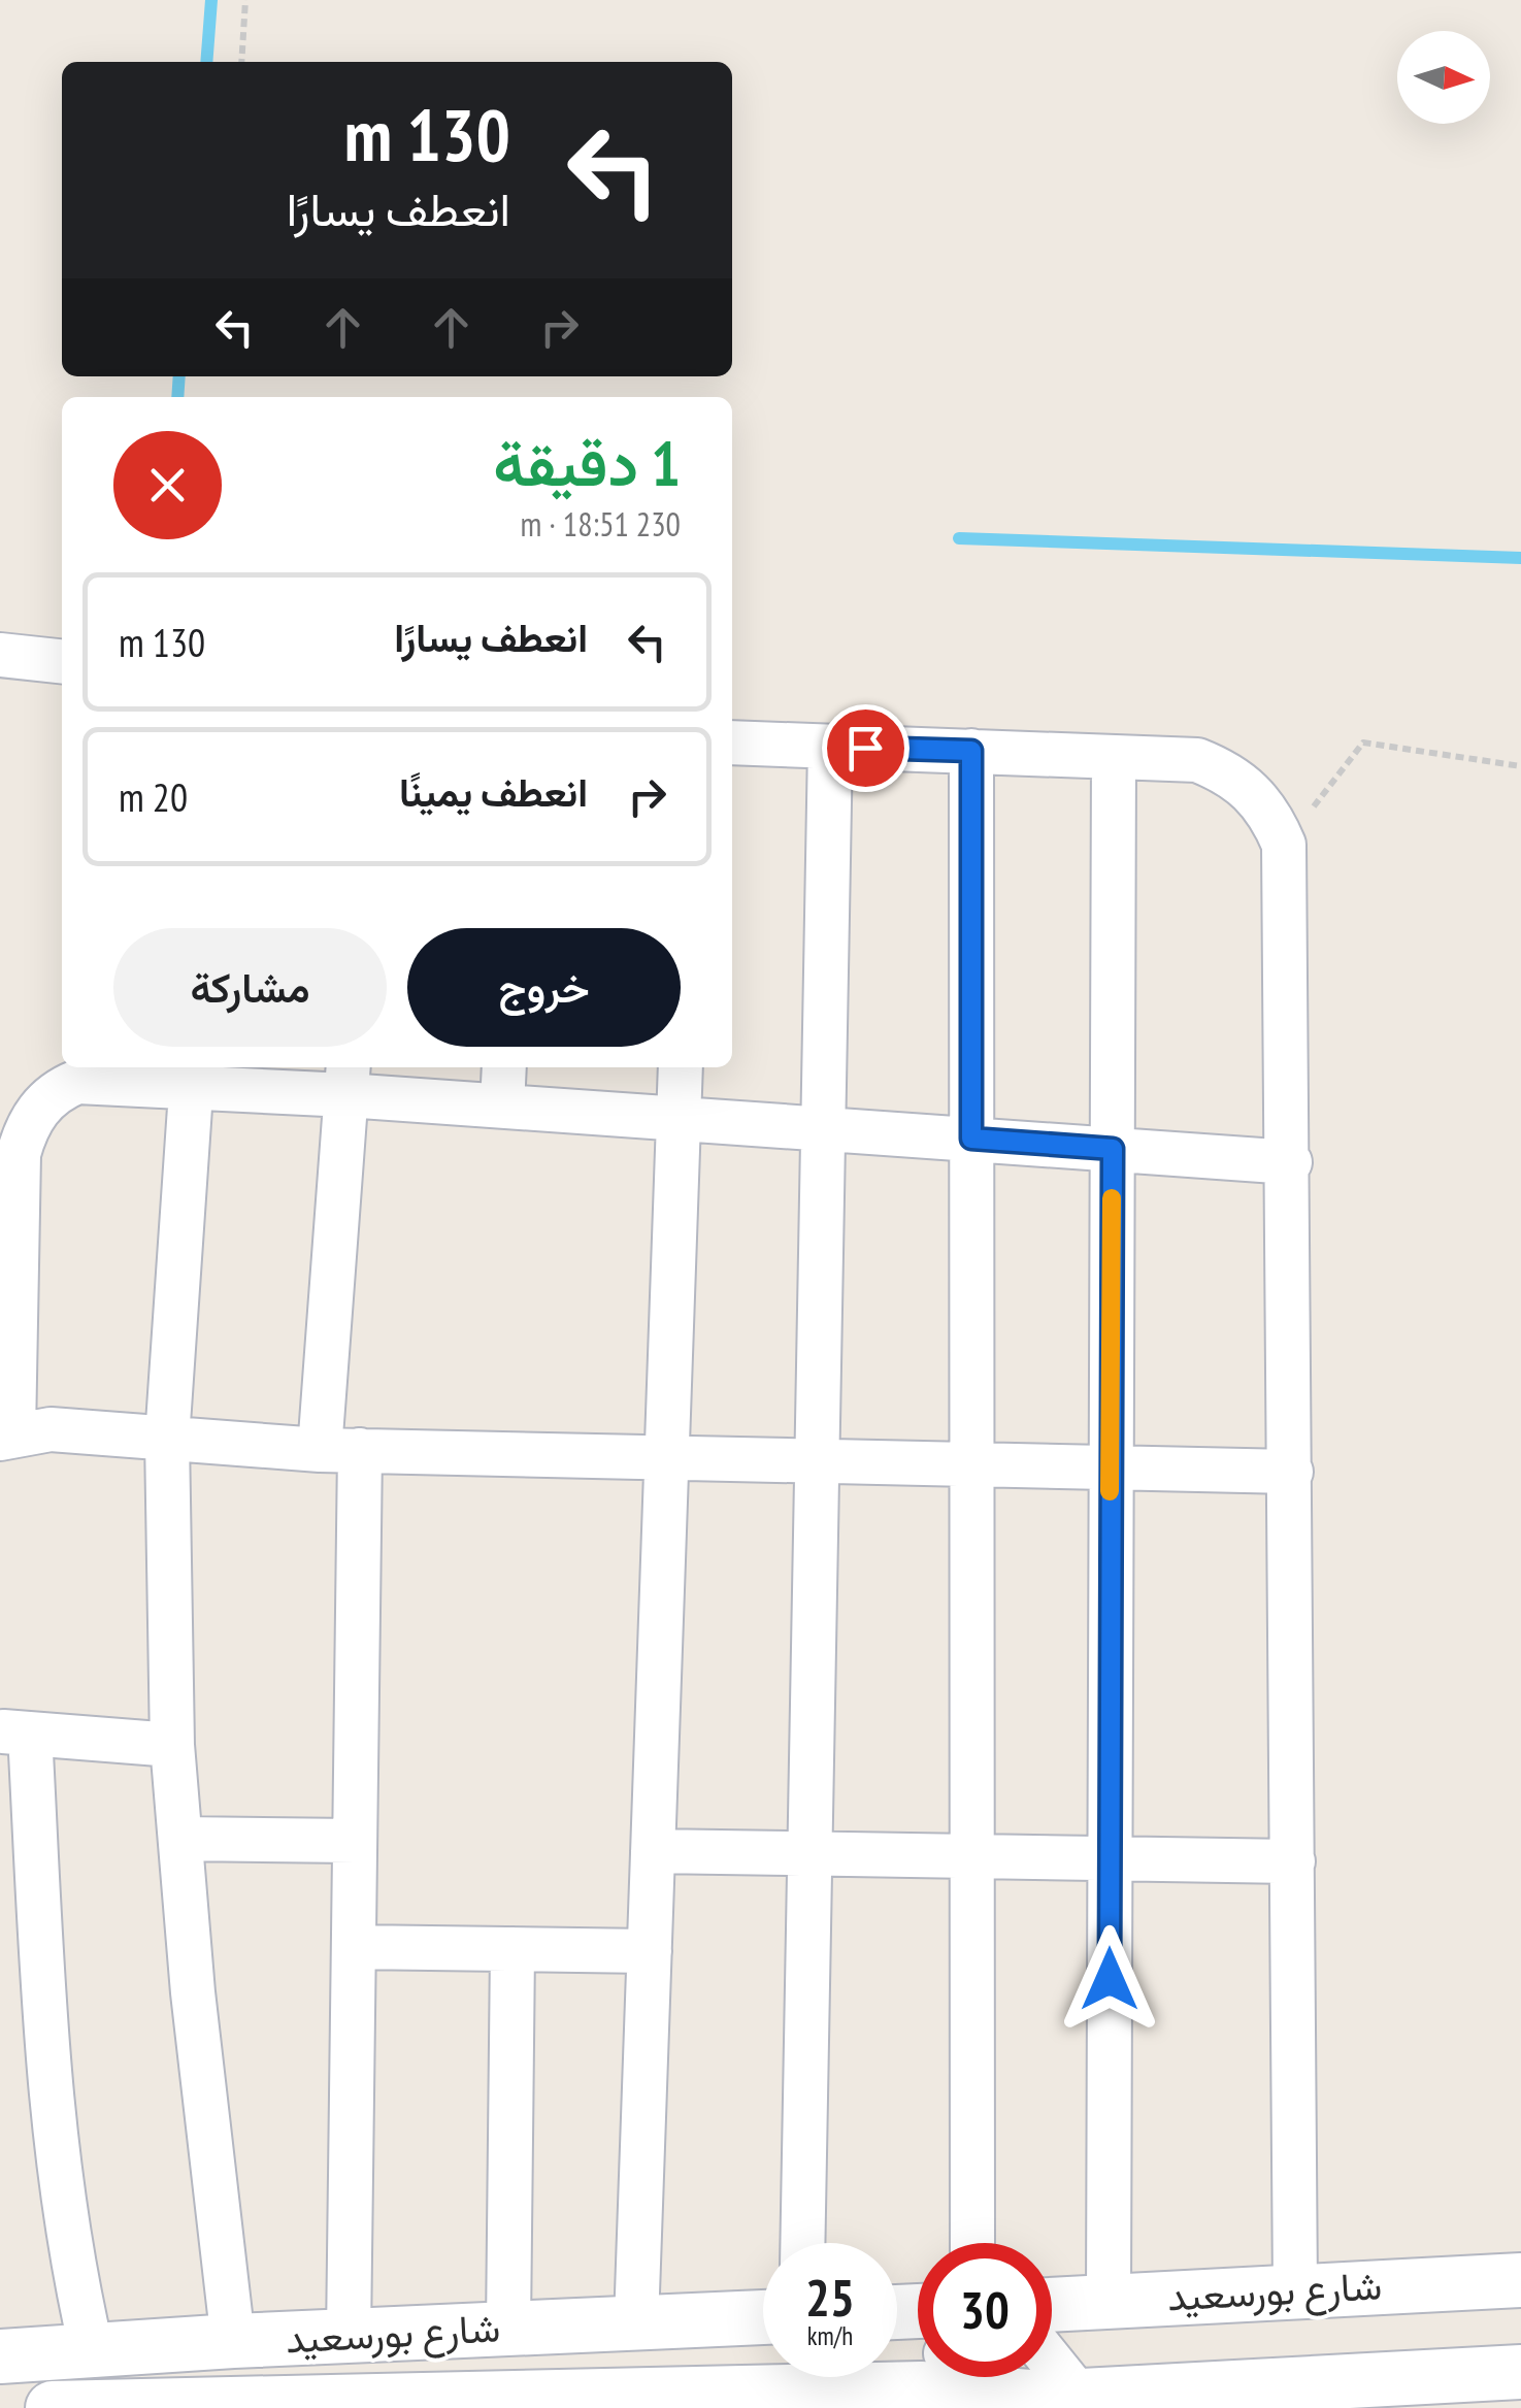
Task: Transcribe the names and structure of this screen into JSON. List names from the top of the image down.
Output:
{
  "streets": {
    "street": ["شارع بورسعيد"]
  },
  "north": "right",
  "page": {
    "turn": ["130 m", "انعطف يسارًا"],
    "heading": ["1 دقيقة", "230 m · 18:51"],
    "list": [
      {
        "name": "انعطف يسارًا",
        "value": "130 m"
      },
      {
        "name": "انعطف يمينًا",
        "value": "20 m"
      }
    ],
    "buttons": ["خروج", "مشاركة"],
    "speed": "25 km/h",
    "limit": "30"
  }
}
